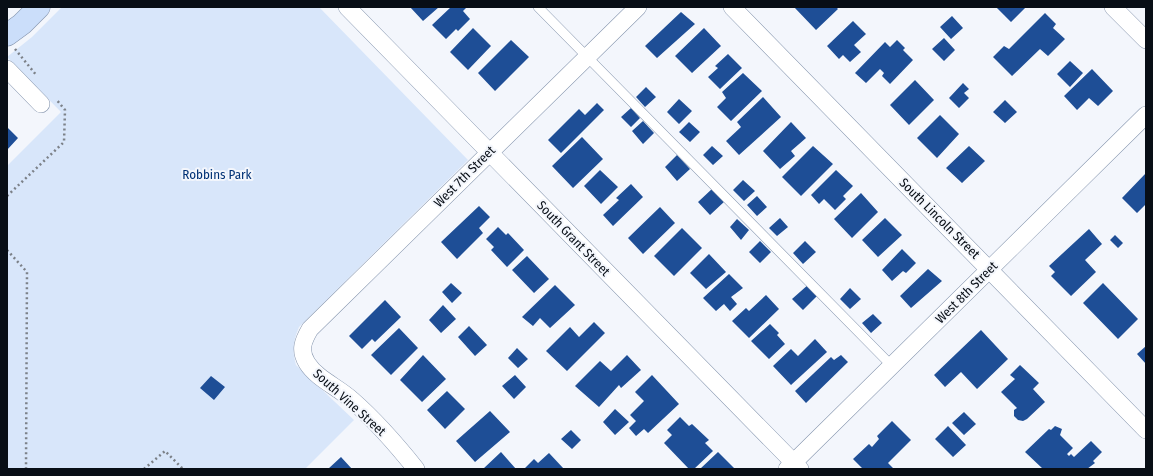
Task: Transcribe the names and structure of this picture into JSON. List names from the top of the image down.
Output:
{
  "streets": {
    "street": [
      "West 7th Street",
      "South Lincoln Street",
      "South Grant Street",
      "West 8th Street",
      "South Vine Street"
    ]
  },
  "crossings": [
    ["West 7th Street", "South Grant Street"],
    ["West 7th Street", "South Vine Street"],
    ["South Lincoln Street", "West 8th Street"],
    ["South Grant Street", "West 8th Street"]
  ],
  "parks": ["Robbins Park"]
}
